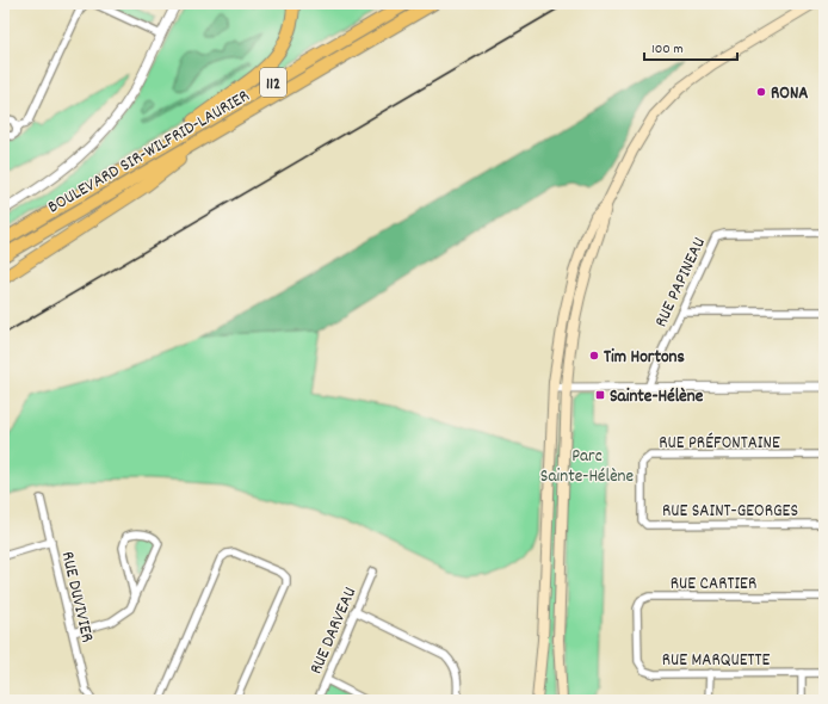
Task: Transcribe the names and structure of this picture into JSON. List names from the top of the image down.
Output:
{
  "streets": {
    "highway": ["112", "BOULEVARD SIR-WILFRID-LAURIER"],
    "street": [
      "RUE PAPINEAU",
      "RUE PRÉFONTAINE",
      "RUE SAINT-GEORGES",
      "RUE CARTIER",
      "RUE DUVIVIER",
      "RUE DARVEAU",
      "RUE MARQUETTE"
    ]
  },
  "crossings": [
    ["RUE PRÉFONTAINE", "RUE SAINT-GEORGES"],
    ["RUE CARTIER", "RUE MARQUETTE"]
  ],
  "parks": ["Parc Sainte-Hélène"],
  "places": {
    "other": ["RONA", "Tim Hortons"],
    "transit": ["Sainte-Hélène"]
  },
  "scale_bar": "100 m"
}
